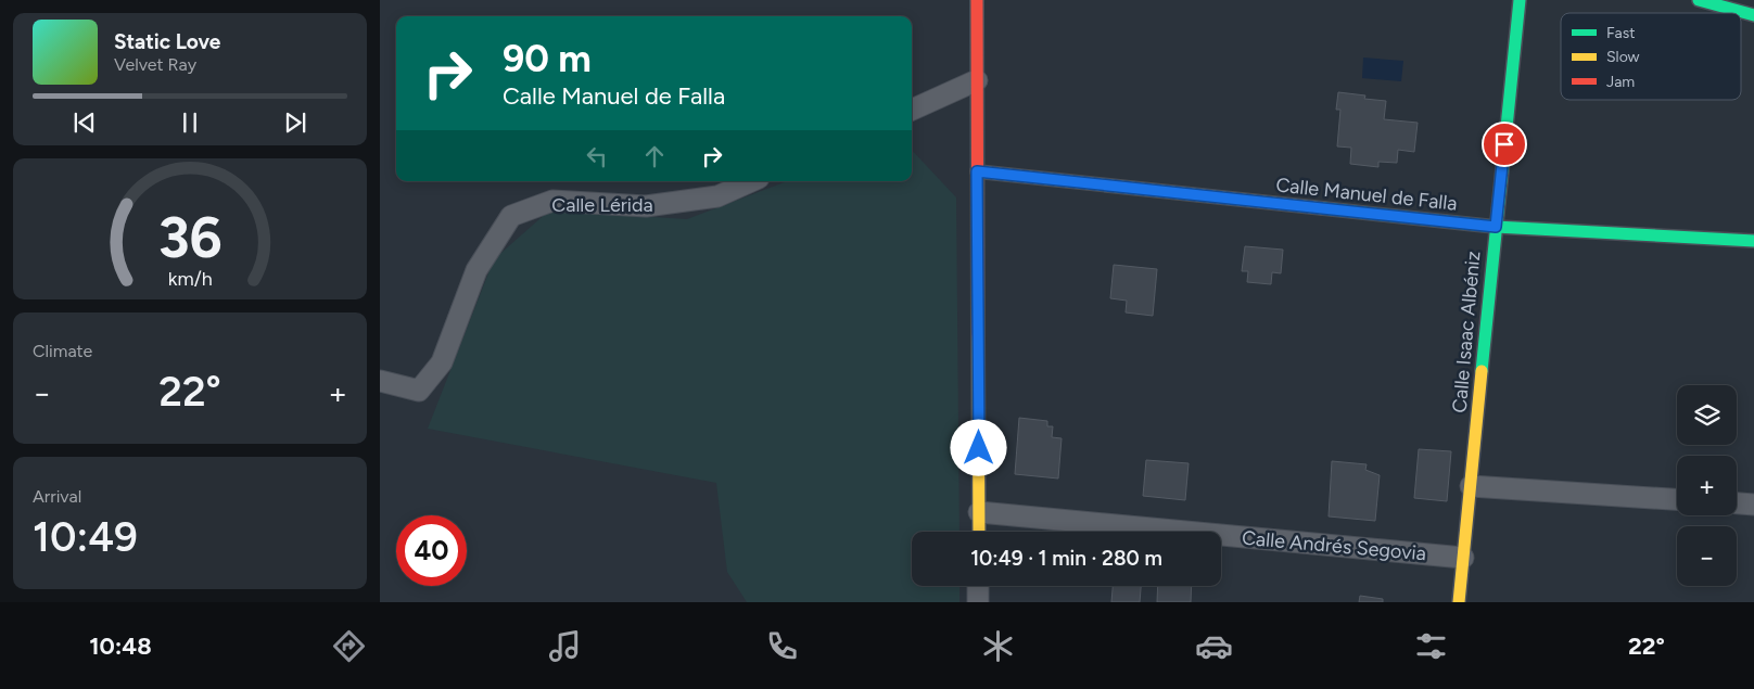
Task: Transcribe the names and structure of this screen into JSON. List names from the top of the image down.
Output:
{
  "streets": {
    "main road": ["Calle Manuel de Falla", "Calle Isaac Albéniz"],
    "street": ["Calle Lérida", "Calle Andrés Segovia"]
  },
  "crossings": [
    ["Calle Manuel de Falla", "Calle Isaac Albéniz"],
    ["Calle Isaac Albéniz", "Calle Andrés Segovia"]
  ],
  "legend": ["Fast", "Slow", "Jam"],
  "page": {
    "turn": ["90 m", "Calle Manuel de Falla"],
    "song": ["Static Love", "Velvet Ray"],
    "tile": [
      "Climate",
      ["Arrival", "10:49"]
    ],
    "heat": ["−", "22°", "+"],
    "map_buttons": ["+", "−"],
    "limit": "40",
    "trip": "10:49 · 1 min · 280 m",
    "tabs": ["10:48", "22°"],
    "gauge": ["36", "km/h"]
  }
}
